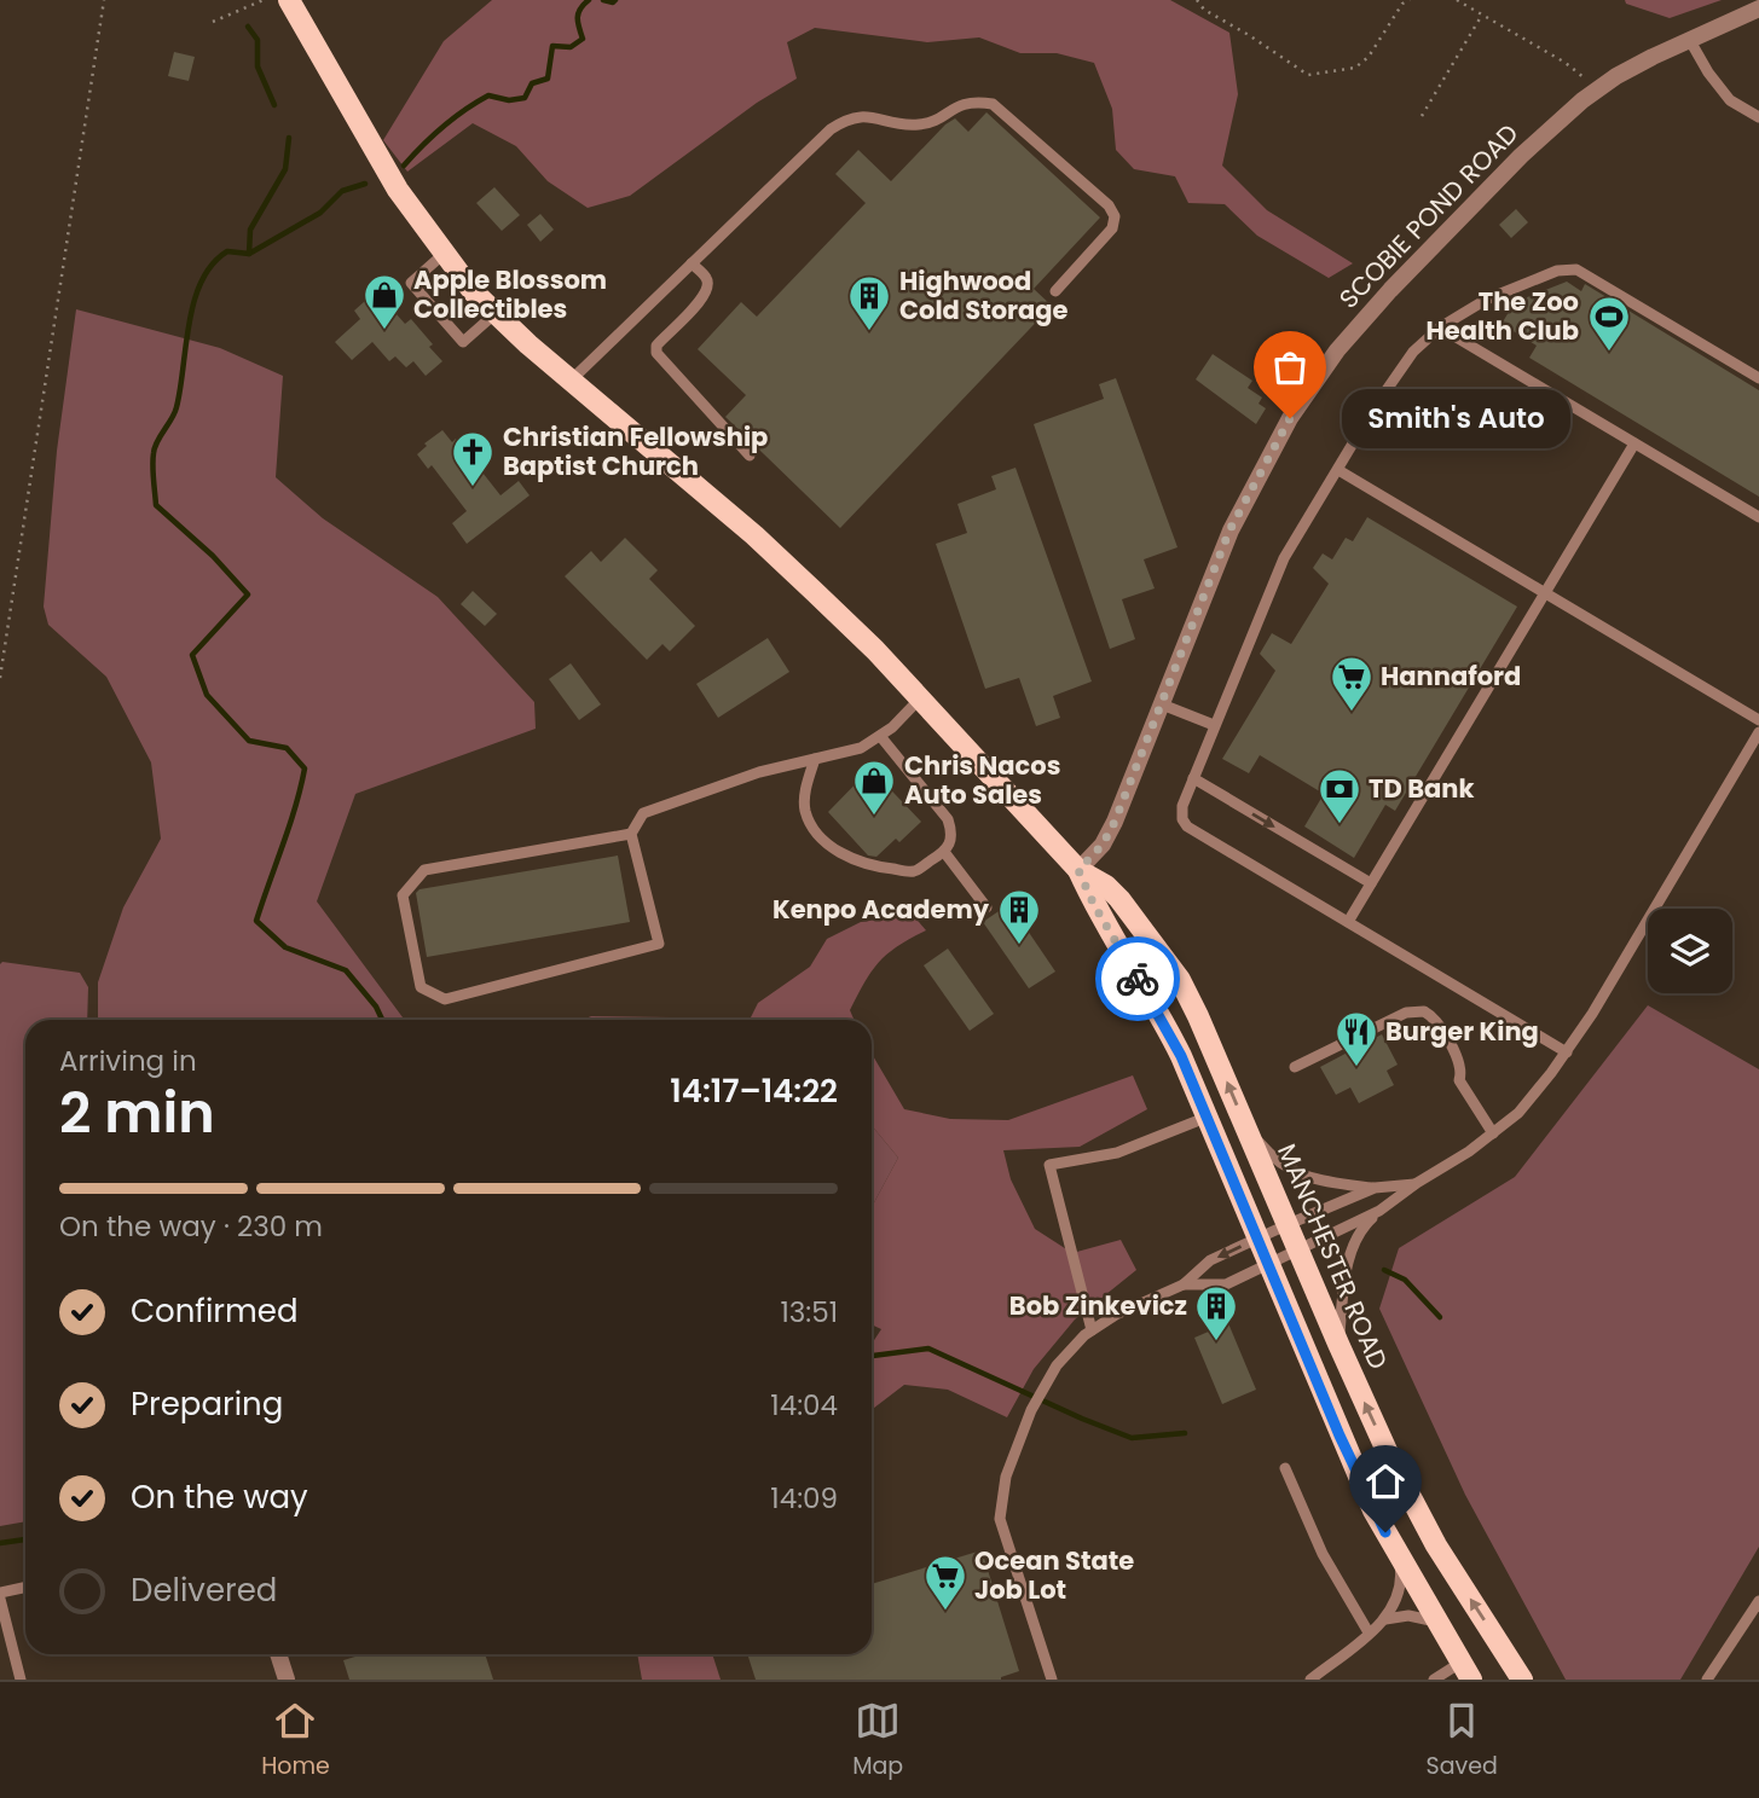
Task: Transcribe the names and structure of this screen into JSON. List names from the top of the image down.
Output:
{
  "streets": {
    "main road": ["MANCHESTER ROAD"],
    "street": ["SCOBIE POND ROAD"]
  },
  "crossings": [
    ["SCOBIE POND ROAD", "MANCHESTER ROAD"]
  ],
  "places": {
    "shop": ["Apple Blossom Collectibles", "Chris Nacos Auto Sales"],
    "building": ["Highwood Cold Storage", "Kenpo Academy", "Bob Zinkevicz"],
    "sports": ["The Zoo Health Club"],
    "other": ["Smith's Auto"],
    "church": ["Christian Fellowship Baptist Church"],
    "supermarket": ["Hannaford", "Ocean State Job Lot"],
    "bank": ["TD Bank"],
    "restaurant": ["Burger King"]
  },
  "page": {
    "bubble": "Smith's Auto",
    "heading": ["2 min", "Arriving in", "14:17–14:22"],
    "bar": "On the way · 230 m",
    "list": [
      ["Confirmed", "13:51"],
      ["Preparing", "14:04"],
      ["On the way", "14:09"],
      "Delivered"
    ],
    "tabs": ["Home", "Map", "Saved"]
  }
}
